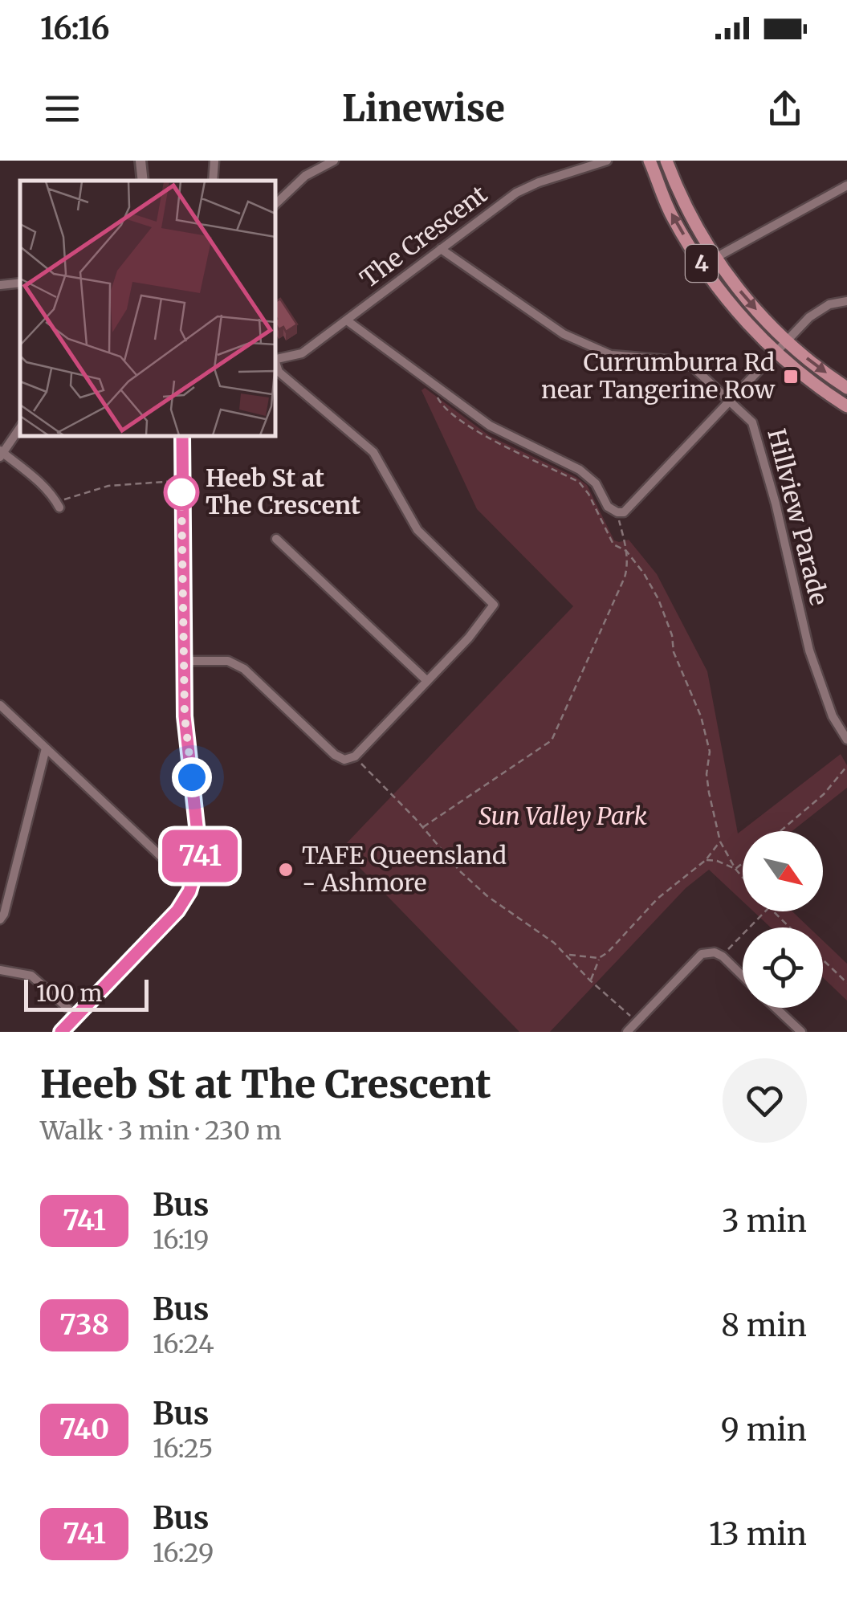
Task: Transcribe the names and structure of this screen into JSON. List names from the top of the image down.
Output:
{
  "streets": {
    "main road": ["4"],
    "street": ["The Crescent", "Hillview Parade"]
  },
  "crossings": [
    ["The Crescent", "Hillview Parade"]
  ],
  "parks": ["Sun Valley Park"],
  "places": {
    "transit": ["Currumburra Rd near Tangerine Row"],
    "other": ["Heeb St at The Crescent", "TAFE Queensland - Ashmore"]
  },
  "lines": ["bus line 741"],
  "scale_bar": "100 m",
  "north": "bottom right",
  "page": {
    "status": "16:16",
    "header": "Linewise",
    "on_map": "741",
    "scale": "100 m",
    "heading": ["Heeb St at The Crescent", "Walk · 3 min · 230 m"],
    "list": [
      {
        "mark": "741",
        "name": "Bus",
        "note": "16:19",
        "value": "3 min"
      },
      {
        "mark": "738",
        "name": "Bus",
        "note": "16:24",
        "value": "8 min"
      },
      {
        "mark": "740",
        "name": "Bus",
        "note": "16:25",
        "value": "9 min"
      },
      {
        "mark": "741",
        "name": "Bus",
        "note": "16:29",
        "value": "13 min"
      }
    ]
  }
}
